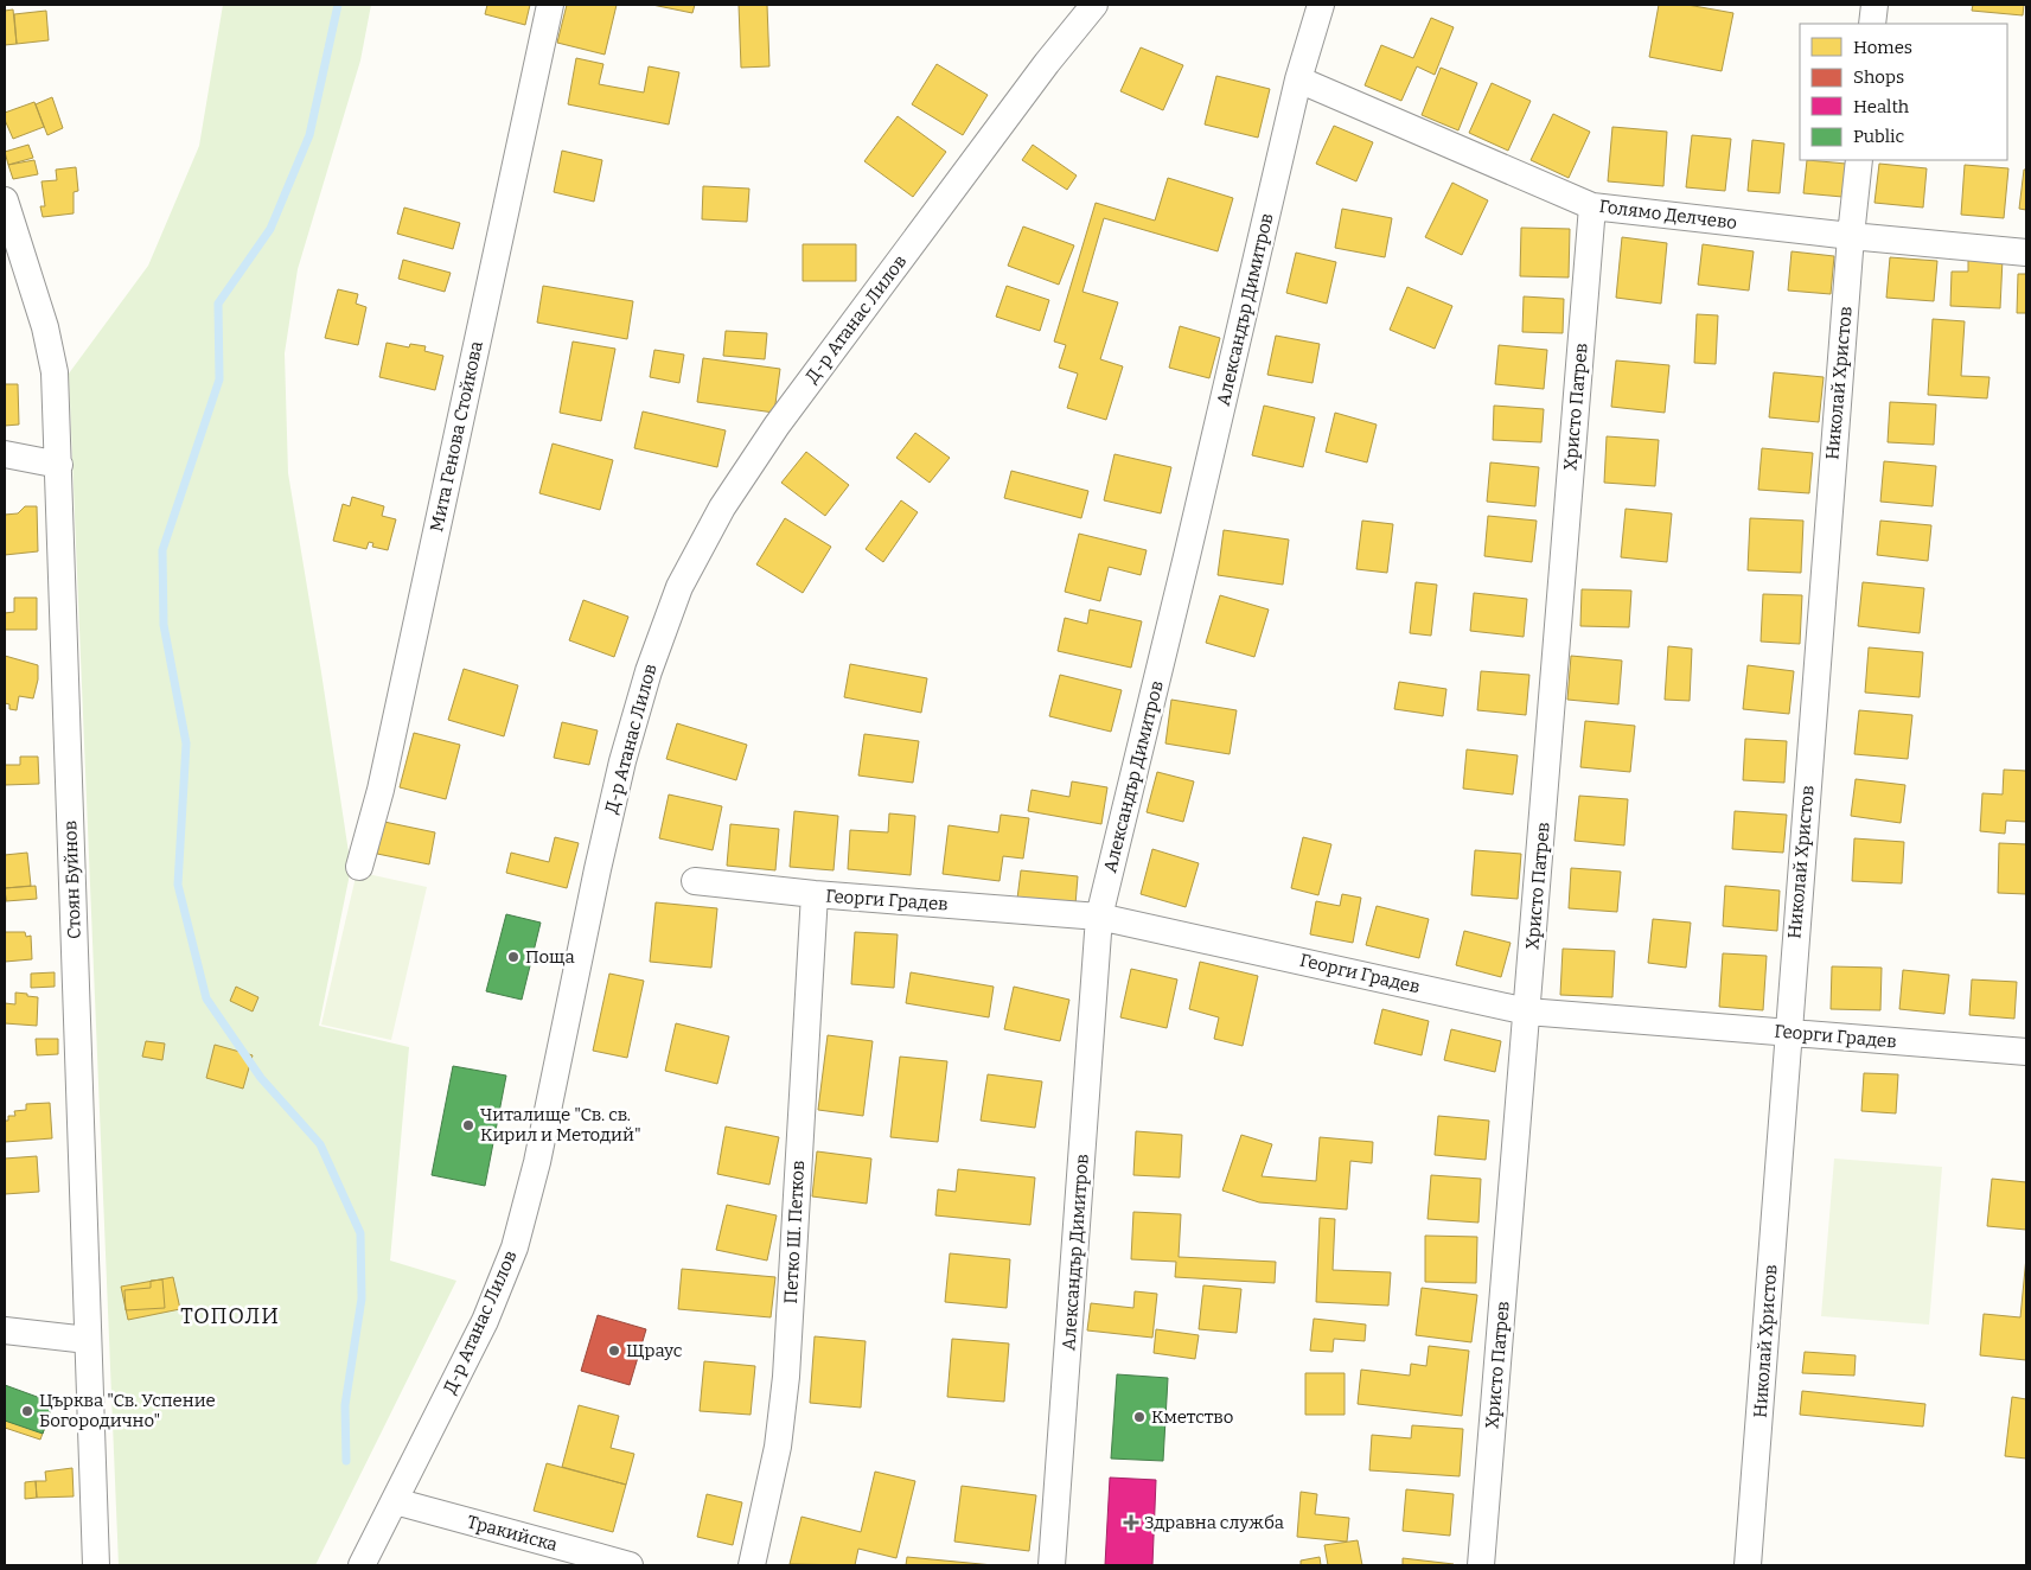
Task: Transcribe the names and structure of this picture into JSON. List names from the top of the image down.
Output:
{
  "streets": {
    "street": [
      "Голямо Делчево",
      "Александър Димитров",
      "Д-р Атанас Лилов",
      "Николай Христов",
      "Христо Патрев",
      "Мита Генова Стойкова",
      "Стоян Буйнов",
      "Георги Градев",
      "Петко Ш. Петков",
      "Тракийска"
    ]
  },
  "crossings": [
    ["Голямо Делчево", "Александър Димитров"],
    ["Голямо Делчево", "Николай Христов"],
    ["Голямо Делчево", "Христо Патрев"],
    ["Александър Димитров", "Георги Градев"],
    ["Д-р Атанас Лилов", "Тракийска"],
    ["Николай Христов", "Георги Градев"],
    ["Христо Патрев", "Георги Градев"],
    ["Георги Градев", "Петко Ш. Петков"]
  ],
  "districts": ["ТОПОЛИ"],
  "places": {
    "other": [
      "Поща",
      "Читалище \"Св. св. Кирил и Методий\"",
      "Щраус",
      "Църква \"Св. Успение Богородично\"",
      "Кметство"
    ],
    "health": ["Здравна служба"]
  },
  "legend": [
    "Homes",
    "Shops",
    "Health",
    "Public"
  ]
}
